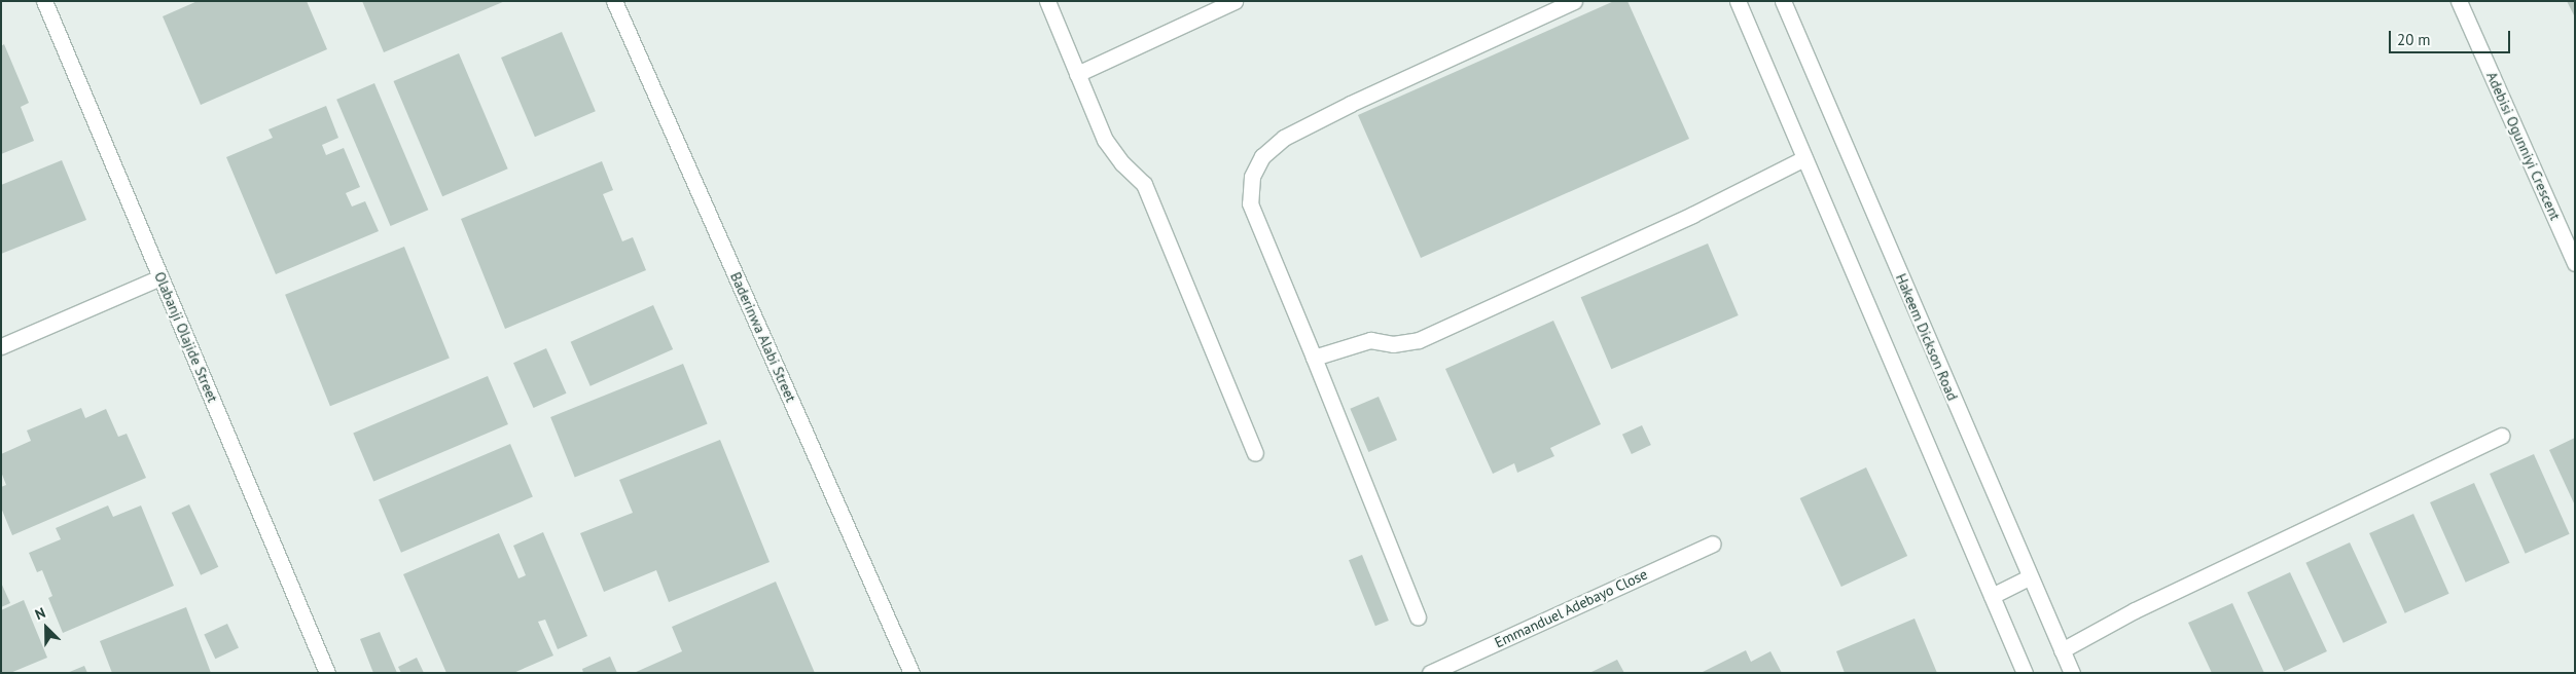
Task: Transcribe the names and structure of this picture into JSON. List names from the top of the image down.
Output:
{
  "streets": {
    "street": [
      "Adebisi Ogunniyi Crescent",
      "Olabanji Olajide Street",
      "Baderinwa Alabi Street",
      "Hakeem Dickson Road",
      "Emmanduel Adebayo Close"
    ]
  },
  "scale_bar": "20 m",
  "north": "top left"
}
